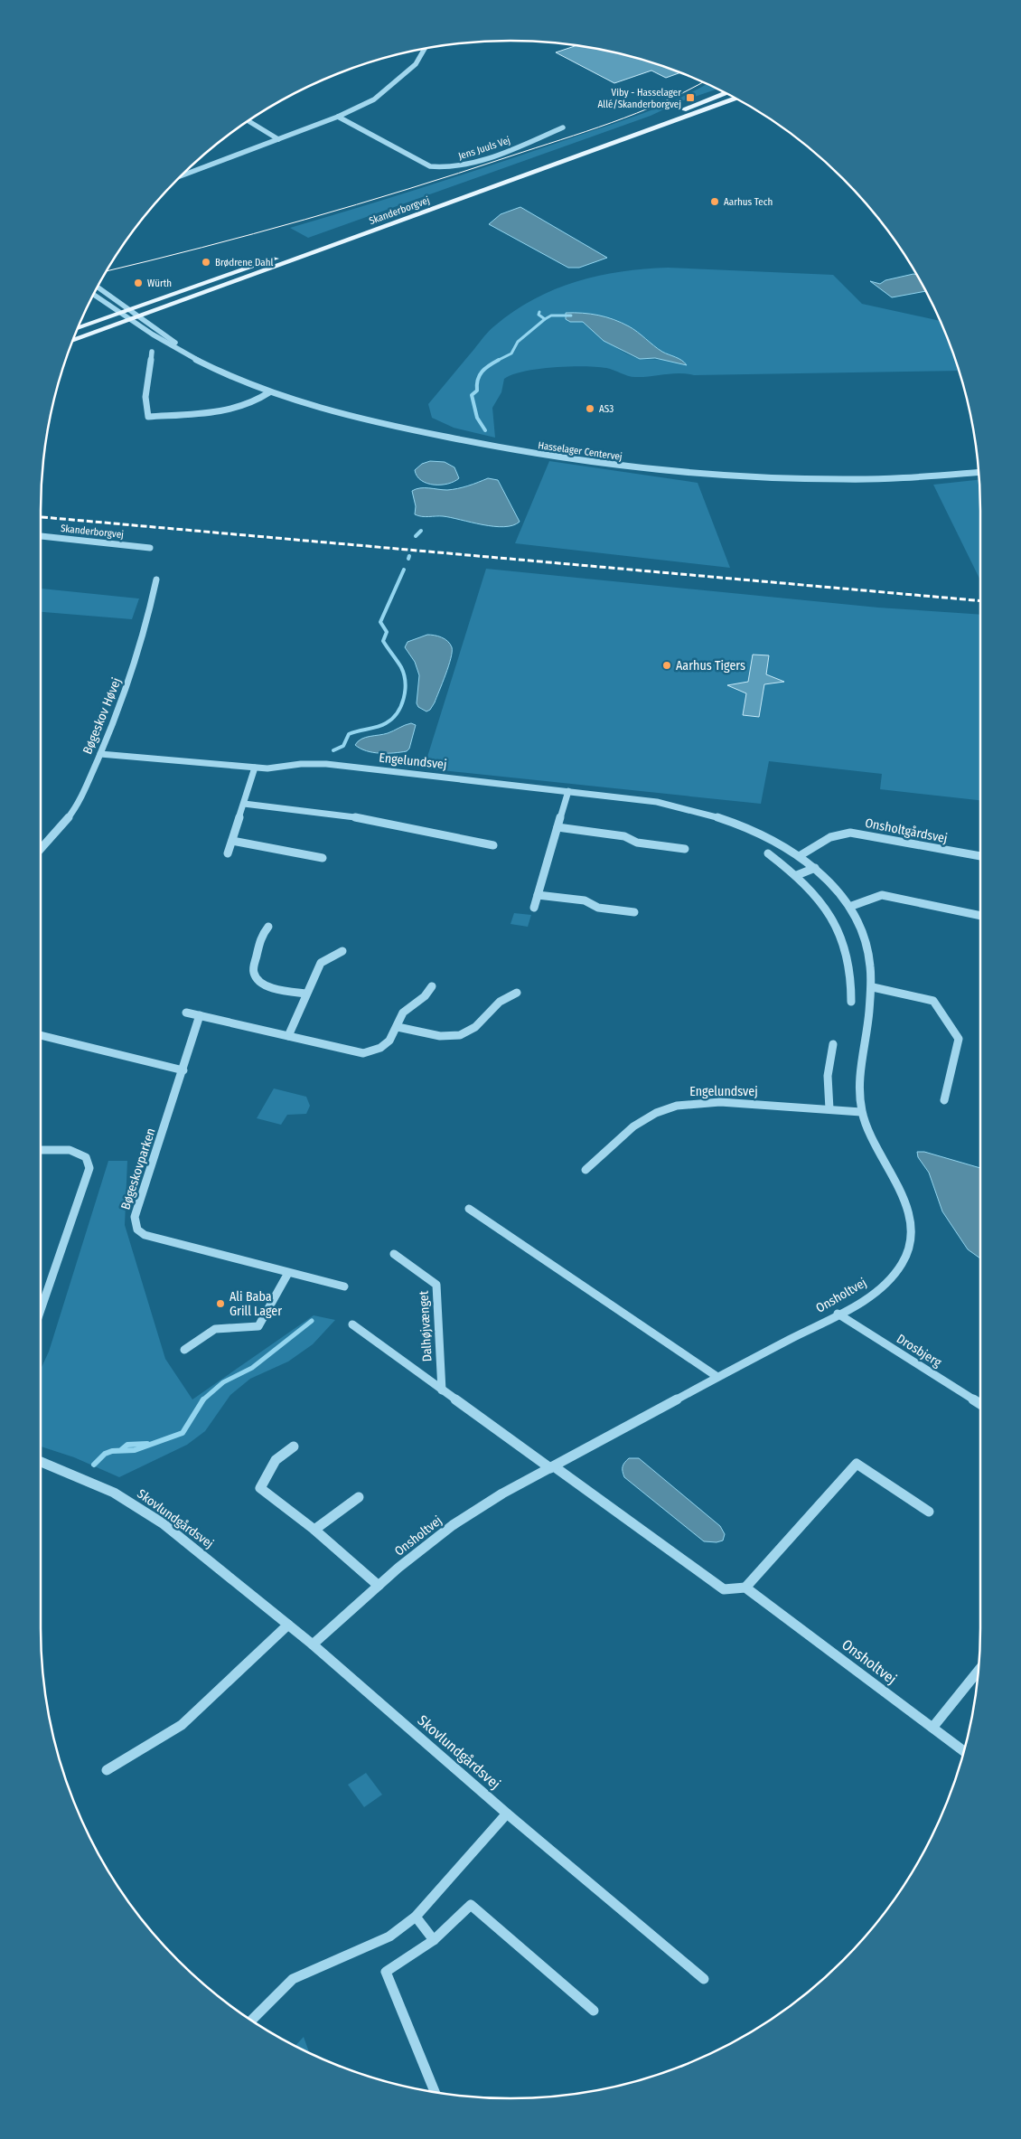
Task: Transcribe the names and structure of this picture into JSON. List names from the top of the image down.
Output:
{
  "streets": {
    "main road": ["Skanderborgvej"],
    "street": [
      "Jens Juuls Vej",
      "Hasselager Centervej",
      "Bøgeskov Høvej",
      "Engelundsvej",
      "Onsholtgårdsvej",
      "Bøgeskovparken",
      "Onsholtvej",
      "Dalhøjvænget",
      "Drosbjerg",
      "Skovlundgårdsvej"
    ]
  },
  "crossings": [
    ["Skanderborgvej", "Hasselager Centervej"],
    ["Bøgeskov Høvej", "Engelundsvej"],
    ["Engelundsvej", "Onsholtgårdsvej"],
    ["Engelundsvej", "Onsholtvej"],
    ["Onsholtvej", "Dalhøjvænget"],
    ["Onsholtvej", "Drosbjerg"],
    ["Onsholtvej", "Skovlundgårdsvej"]
  ],
  "places": {
    "transit": ["Viby - Hasselager Allé/Skanderborgvej"],
    "other": [
      "Aarhus Tech",
      "Brødrene Dahl",
      "Würth",
      "AS3",
      "Aarhus Tigers",
      "Ali Baba Grill Lager"
    ]
  }
}
